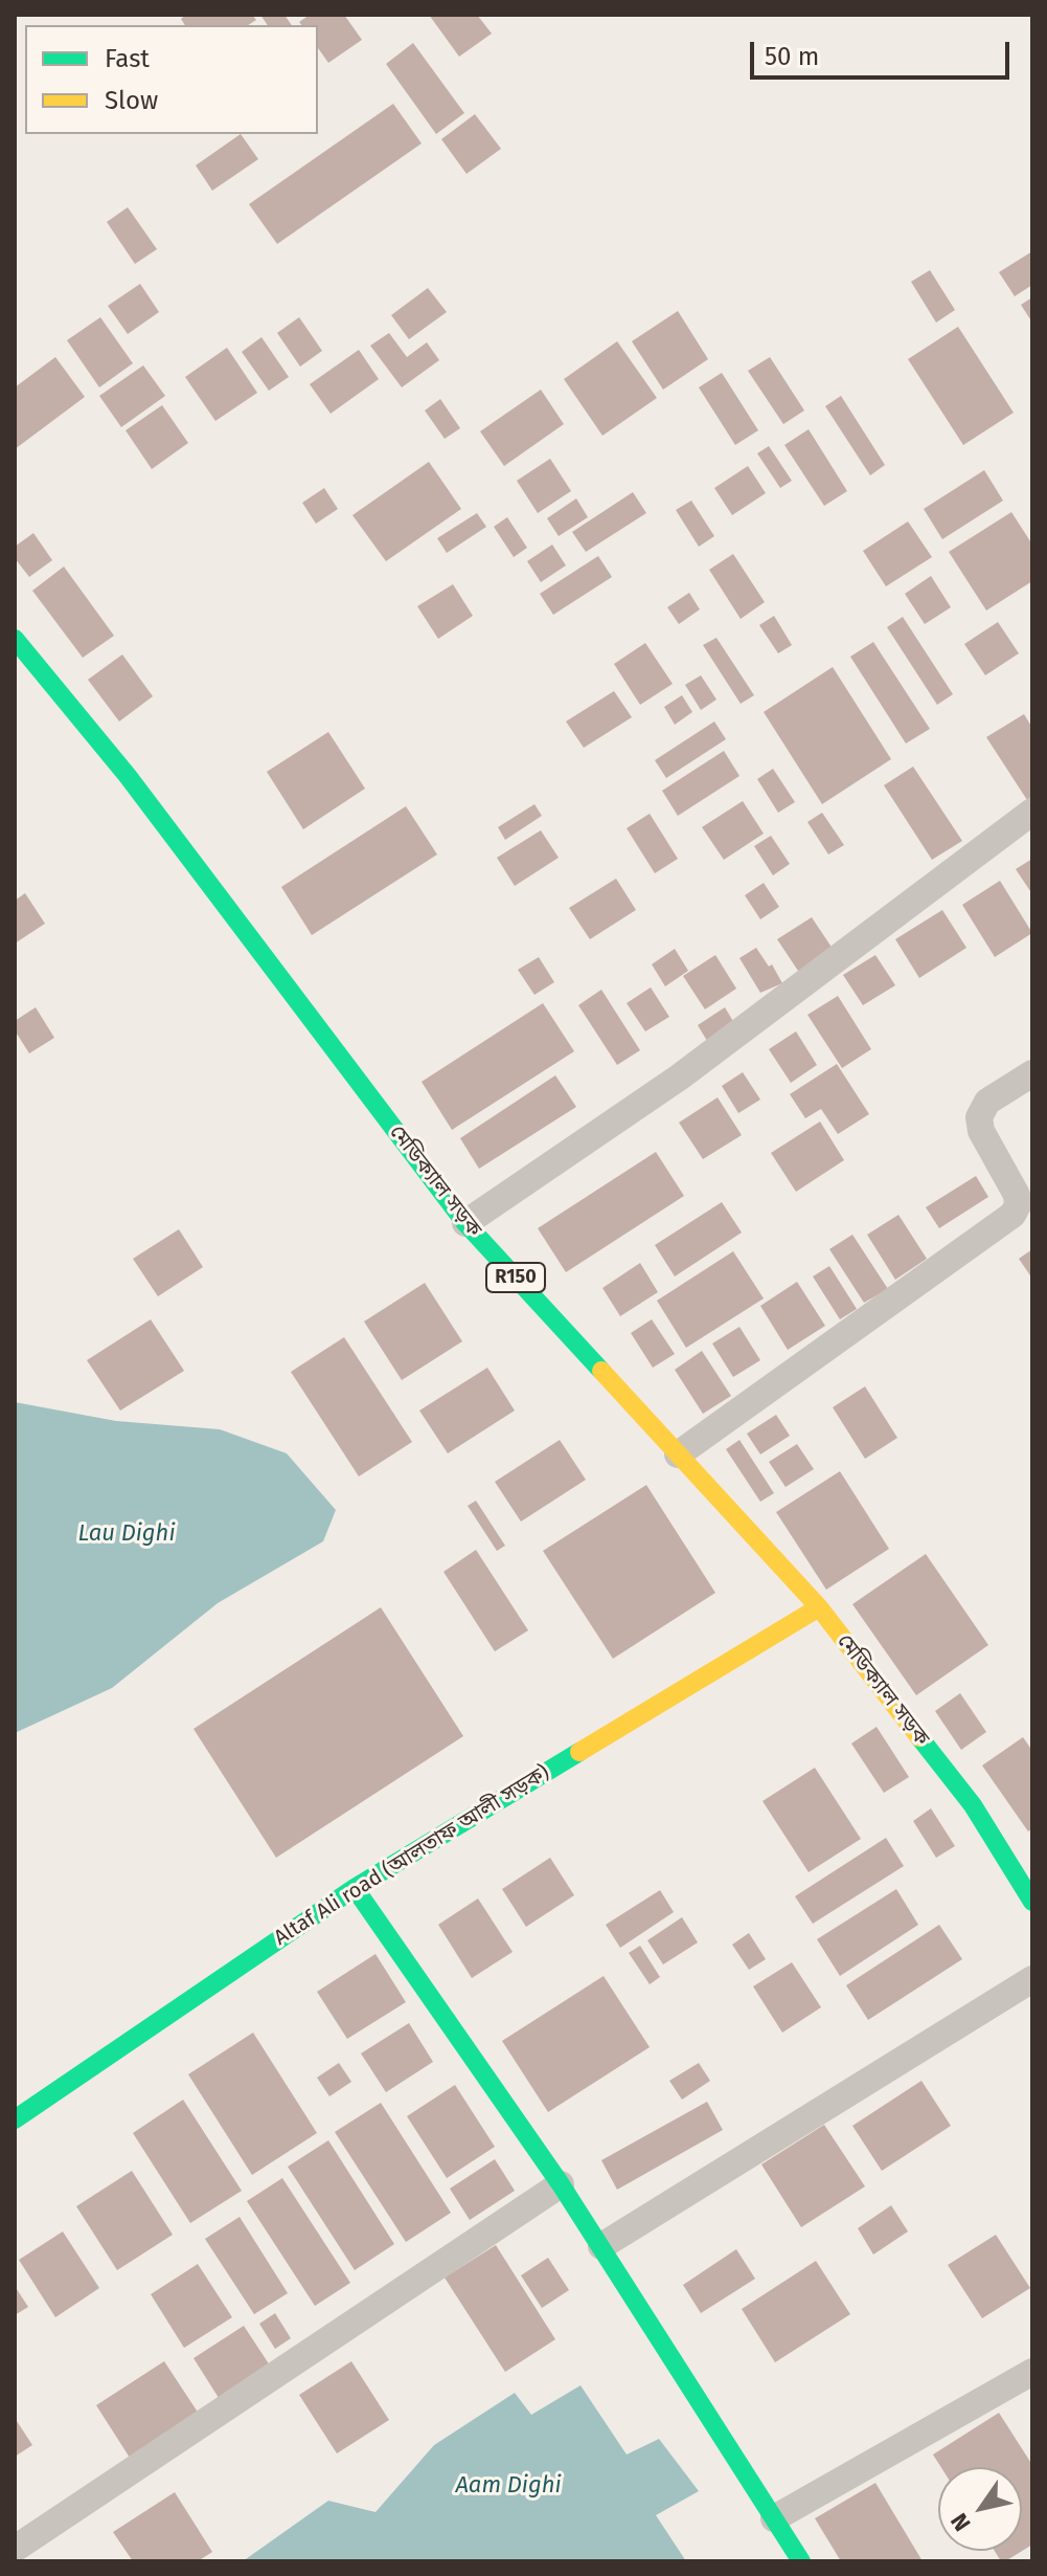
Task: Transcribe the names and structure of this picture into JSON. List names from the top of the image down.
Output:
{
  "streets": {
    "main road": ["মেডিক্যাল সড়ক", "R150", "Altaf Ali road (আলতাফ আলী সড়ক)"]
  },
  "crossings": [
    ["মেডিক্যাল সড়ক", "Altaf Ali road (আলতাফ আলী সড়ক)"]
  ],
  "water": ["Lau Dighi", "Aam Dighi"],
  "legend": ["Fast", "Slow"],
  "scale_bar": "50 m",
  "north": "bottom left"
}
